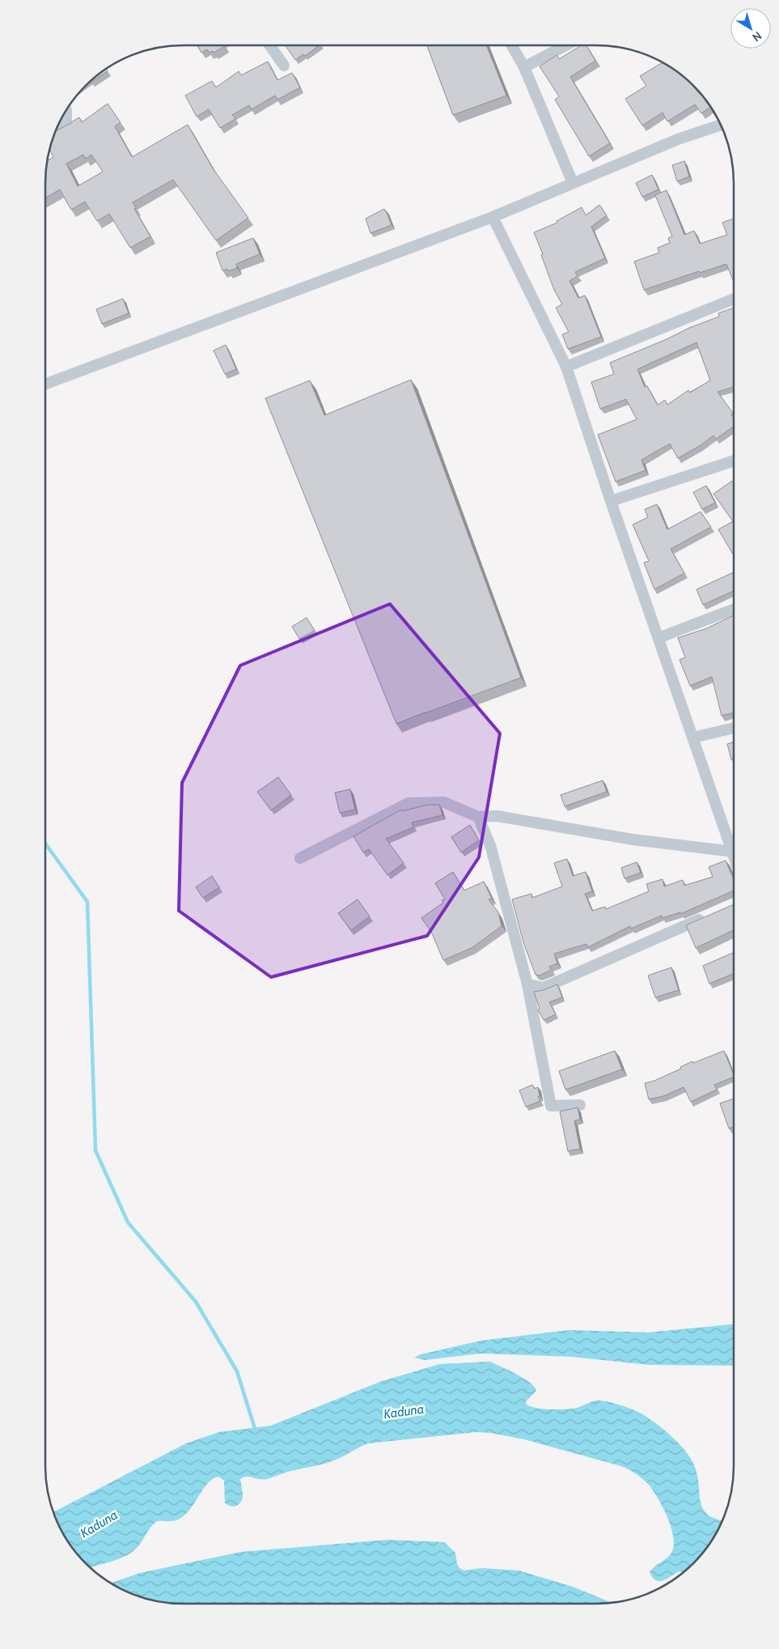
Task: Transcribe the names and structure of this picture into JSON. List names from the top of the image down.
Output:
{
  "water": ["Kaduna"],
  "north": "bottom right"
}
